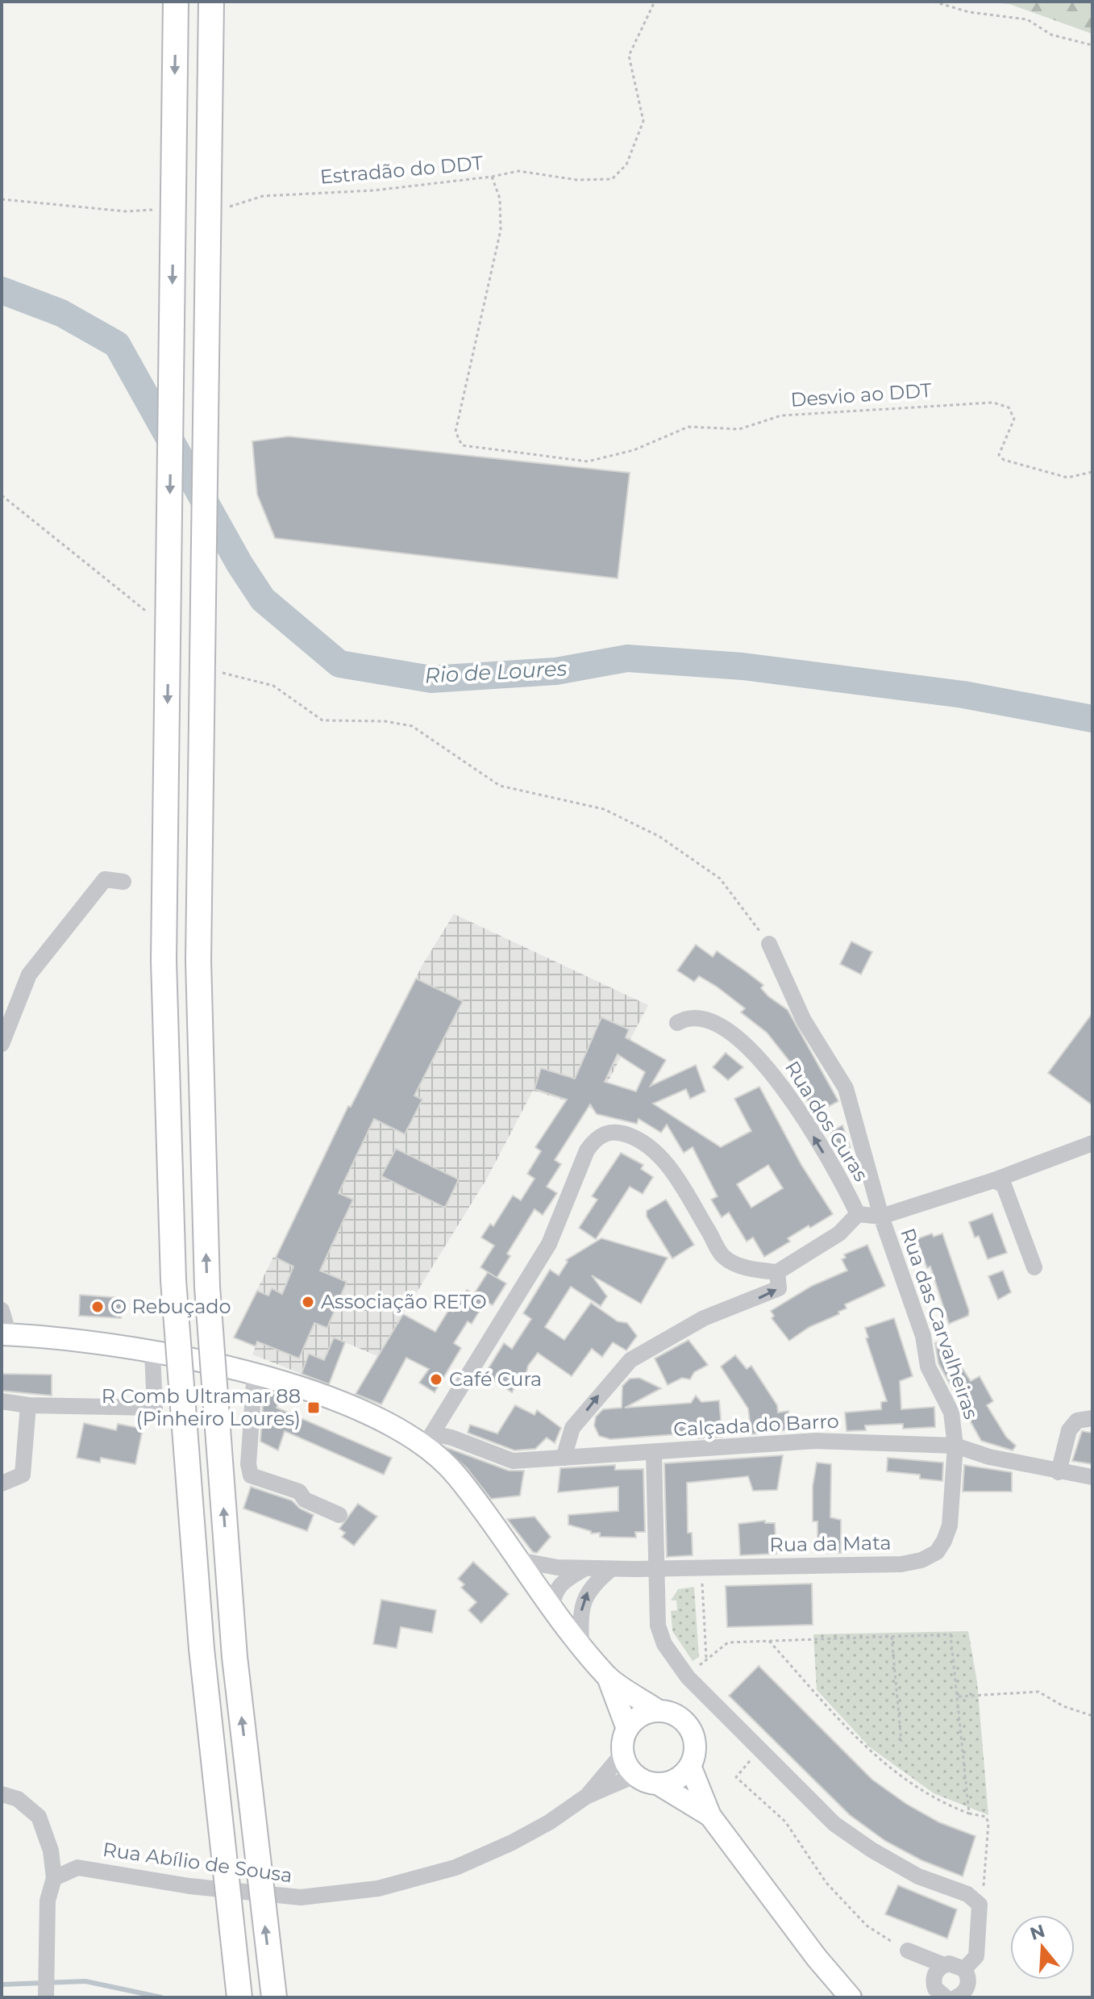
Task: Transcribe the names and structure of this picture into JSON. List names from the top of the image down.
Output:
{
  "streets": {
    "street": [
      "Rua dos Curas",
      "Rua das Carvalheiras",
      "Calçada do Barro",
      "Rua da Mata",
      "Rua Abílio de Sousa"
    ],
    "path": ["Estradão do DDT", "Desvio ao DDT"]
  },
  "crossings": [
    ["Estradão do DDT", "Desvio ao DDT"],
    ["Rua dos Curas", "Rua das Carvalheiras"],
    ["Rua dos Curas", "Calçada do Barro"],
    ["Rua das Carvalheiras", "Calçada do Barro"],
    ["Rua das Carvalheiras", "Rua da Mata"],
    ["Calçada do Barro", "Rua da Mata"]
  ],
  "water": ["Rio de Loures"],
  "places": {
    "other": ["Associação RETO", "O Rebuçado", "Café Cura"],
    "transit": ["R Comb Ultramar 88 (Pinheiro Loures)"]
  },
  "north": "top"
}
